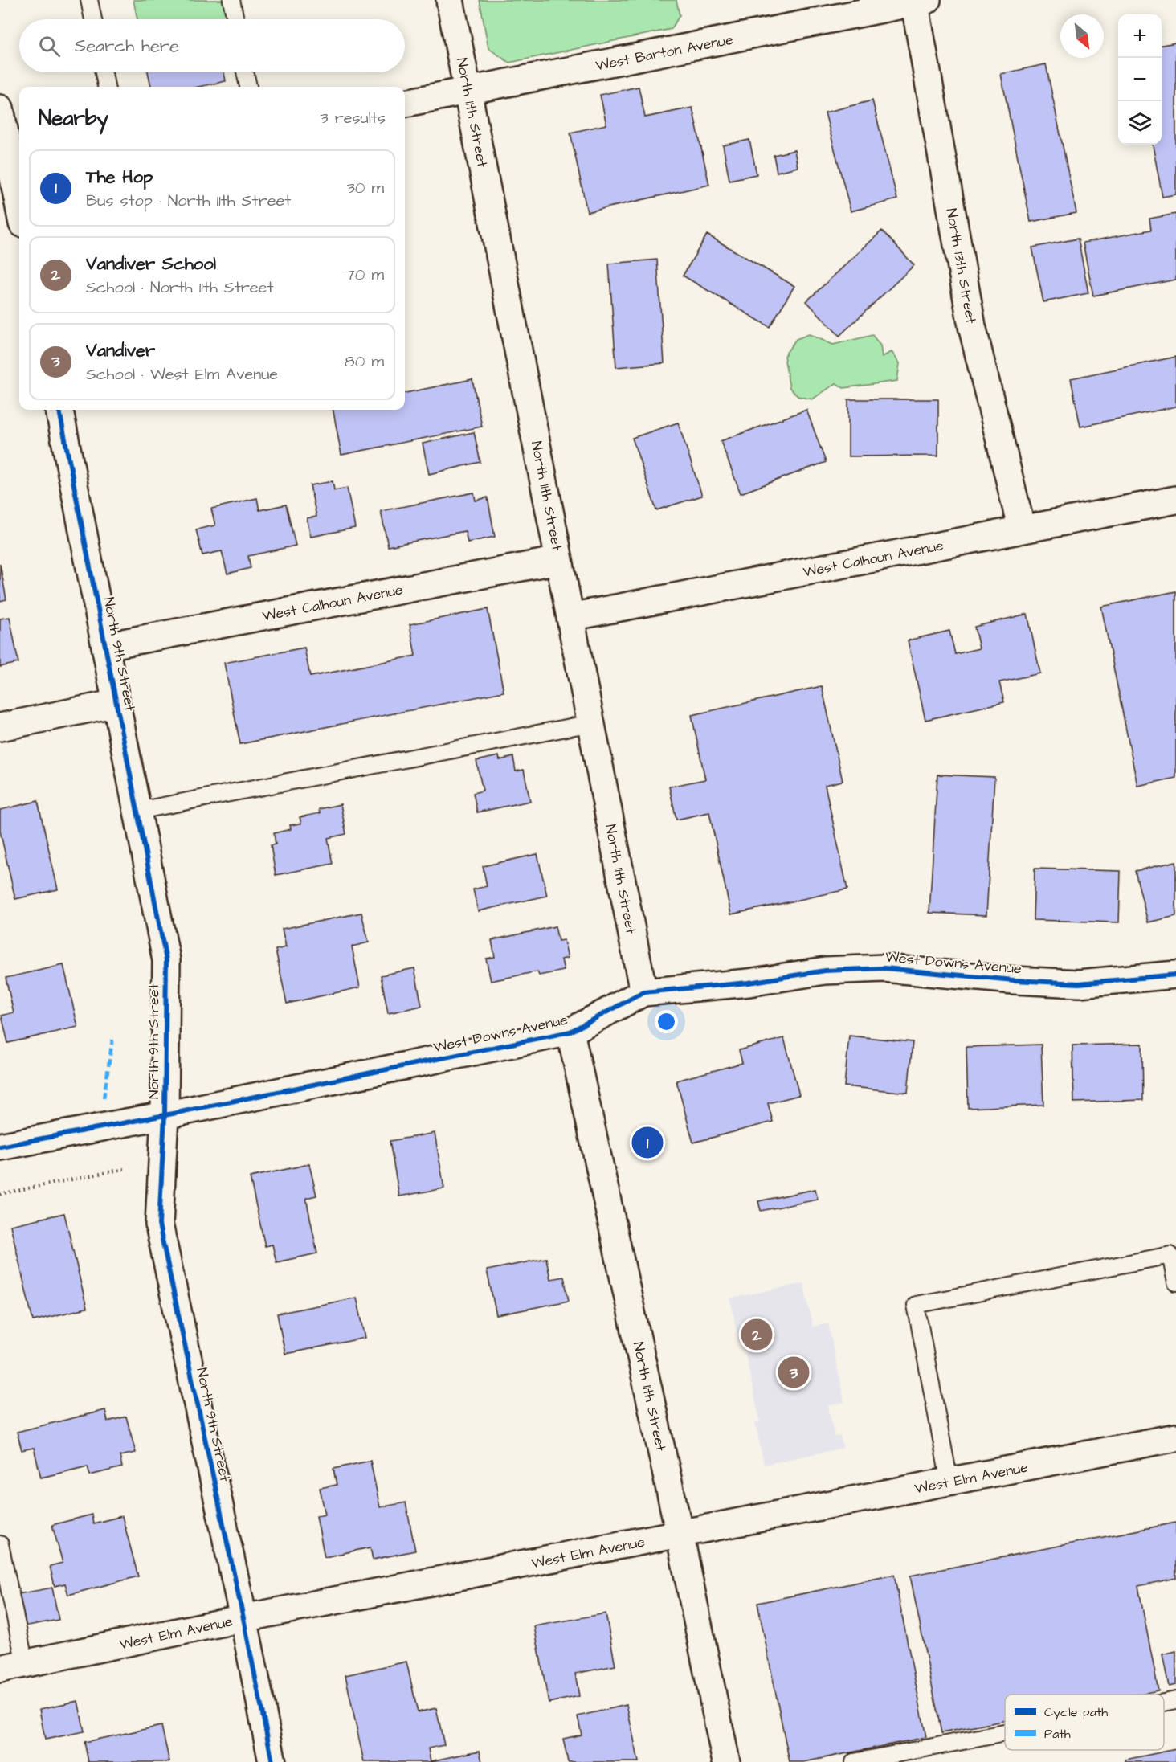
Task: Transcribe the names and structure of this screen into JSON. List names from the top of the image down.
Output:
{
  "streets": {
    "street": [
      "West Barton Avenue",
      "North 11th Street",
      "North 13th Street",
      "West Calhoun Avenue",
      "North 9th Street",
      "West Downs Avenue",
      "West Elm Avenue"
    ]
  },
  "crossings": [
    ["West Barton Avenue", "North 11th Street"],
    ["West Barton Avenue", "North 13th Street"],
    ["North 11th Street", "West Calhoun Avenue"],
    ["North 11th Street", "West Downs Avenue"],
    ["North 11th Street", "West Elm Avenue"],
    ["North 13th Street", "West Calhoun Avenue"],
    ["West Calhoun Avenue", "North 9th Street"],
    ["North 9th Street", "West Downs Avenue"],
    ["North 9th Street", "West Elm Avenue"]
  ],
  "legend": ["Cycle path", "Path"],
  "north": "bottom right",
  "page": {
    "map_buttons": ["+", "−"],
    "search": "Search here",
    "heading": ["Nearby", "3 results"],
    "list": [
      {
        "mark": "1",
        "name": "The Hop",
        "note": "Bus stop · North 11th Street",
        "value": "30 m"
      },
      {
        "mark": "2",
        "name": "Vandiver School",
        "note": "School · North 11th Street",
        "value": "70 m"
      },
      {
        "mark": "3",
        "name": "Vandiver",
        "note": "School · West Elm Avenue",
        "value": "80 m"
      }
    ],
    "pins": ["1", "2", "3"]
  }
}
